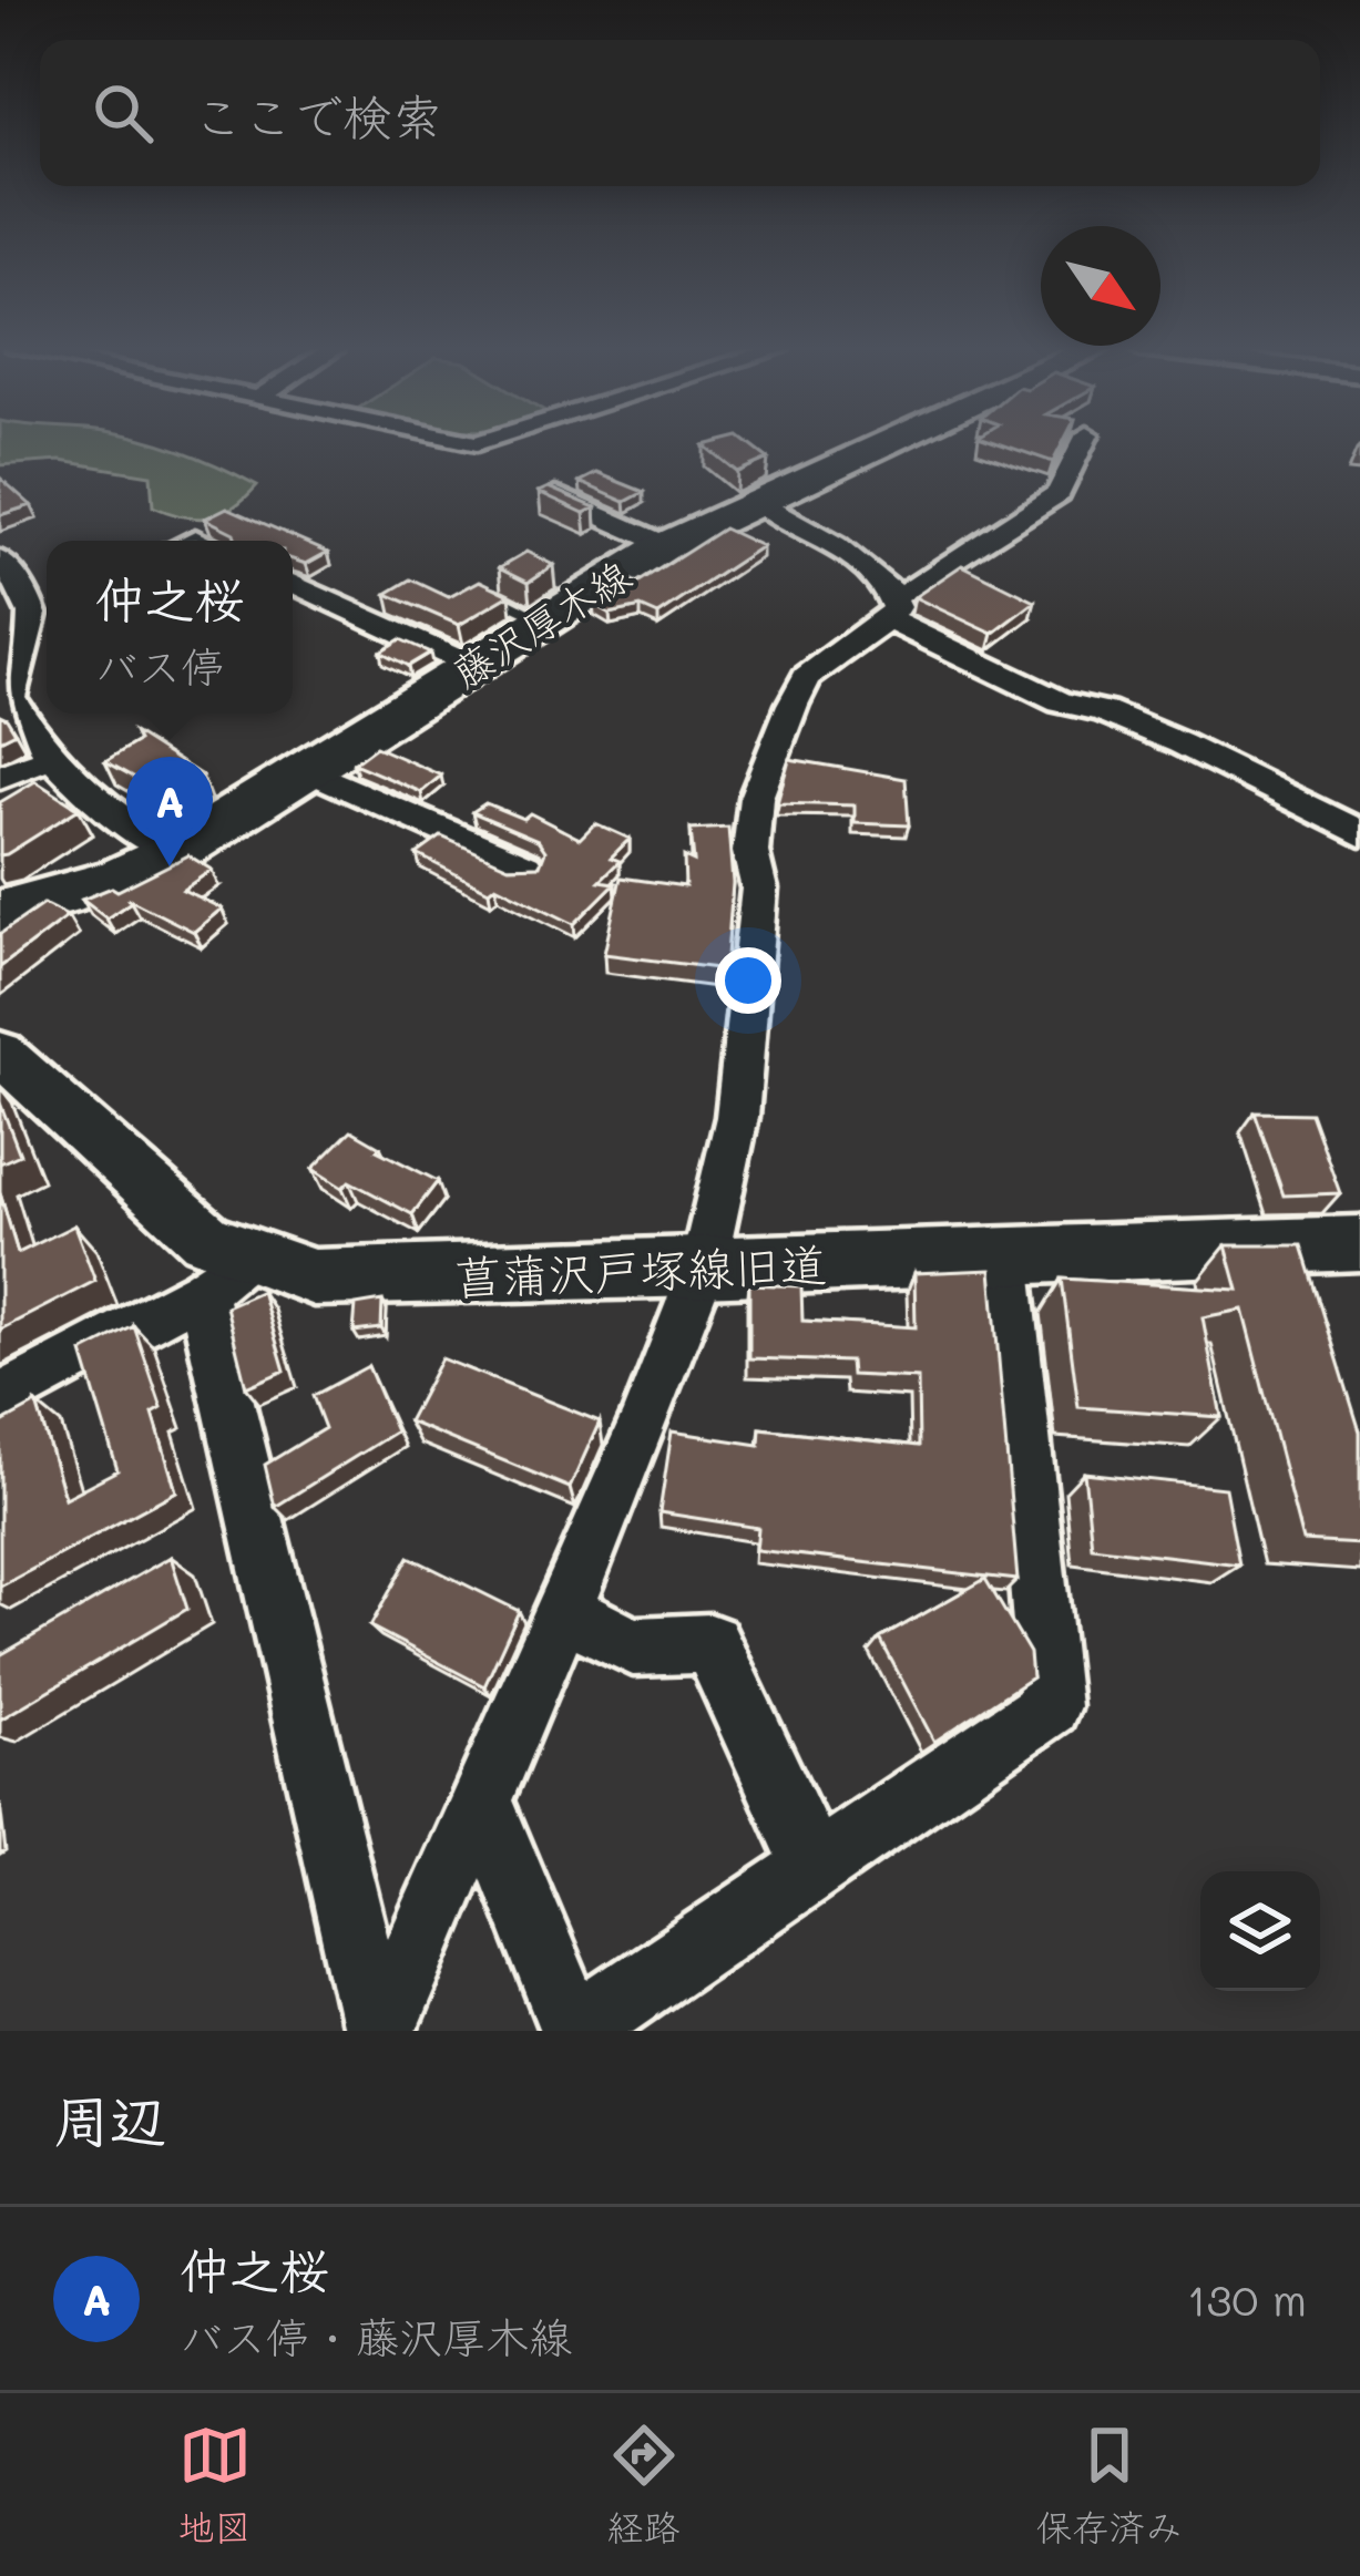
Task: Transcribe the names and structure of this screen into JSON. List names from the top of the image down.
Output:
{
  "streets": {
    "main road": ["藤沢厚木線"],
    "street": ["菖蒲沢戸塚線旧道"]
  },
  "north": "bottom right",
  "page": {
    "search": "ここで検索",
    "popup": ["仲之桜", "バス停"],
    "pins": "A",
    "heading": "周辺",
    "list": [
      {
        "mark": "A",
        "name": "仲之桜",
        "note": "バス停 · 藤沢厚木線",
        "value": "130 m"
      }
    ],
    "nav": ["地図", "経路", "保存済み"]
  }
}
